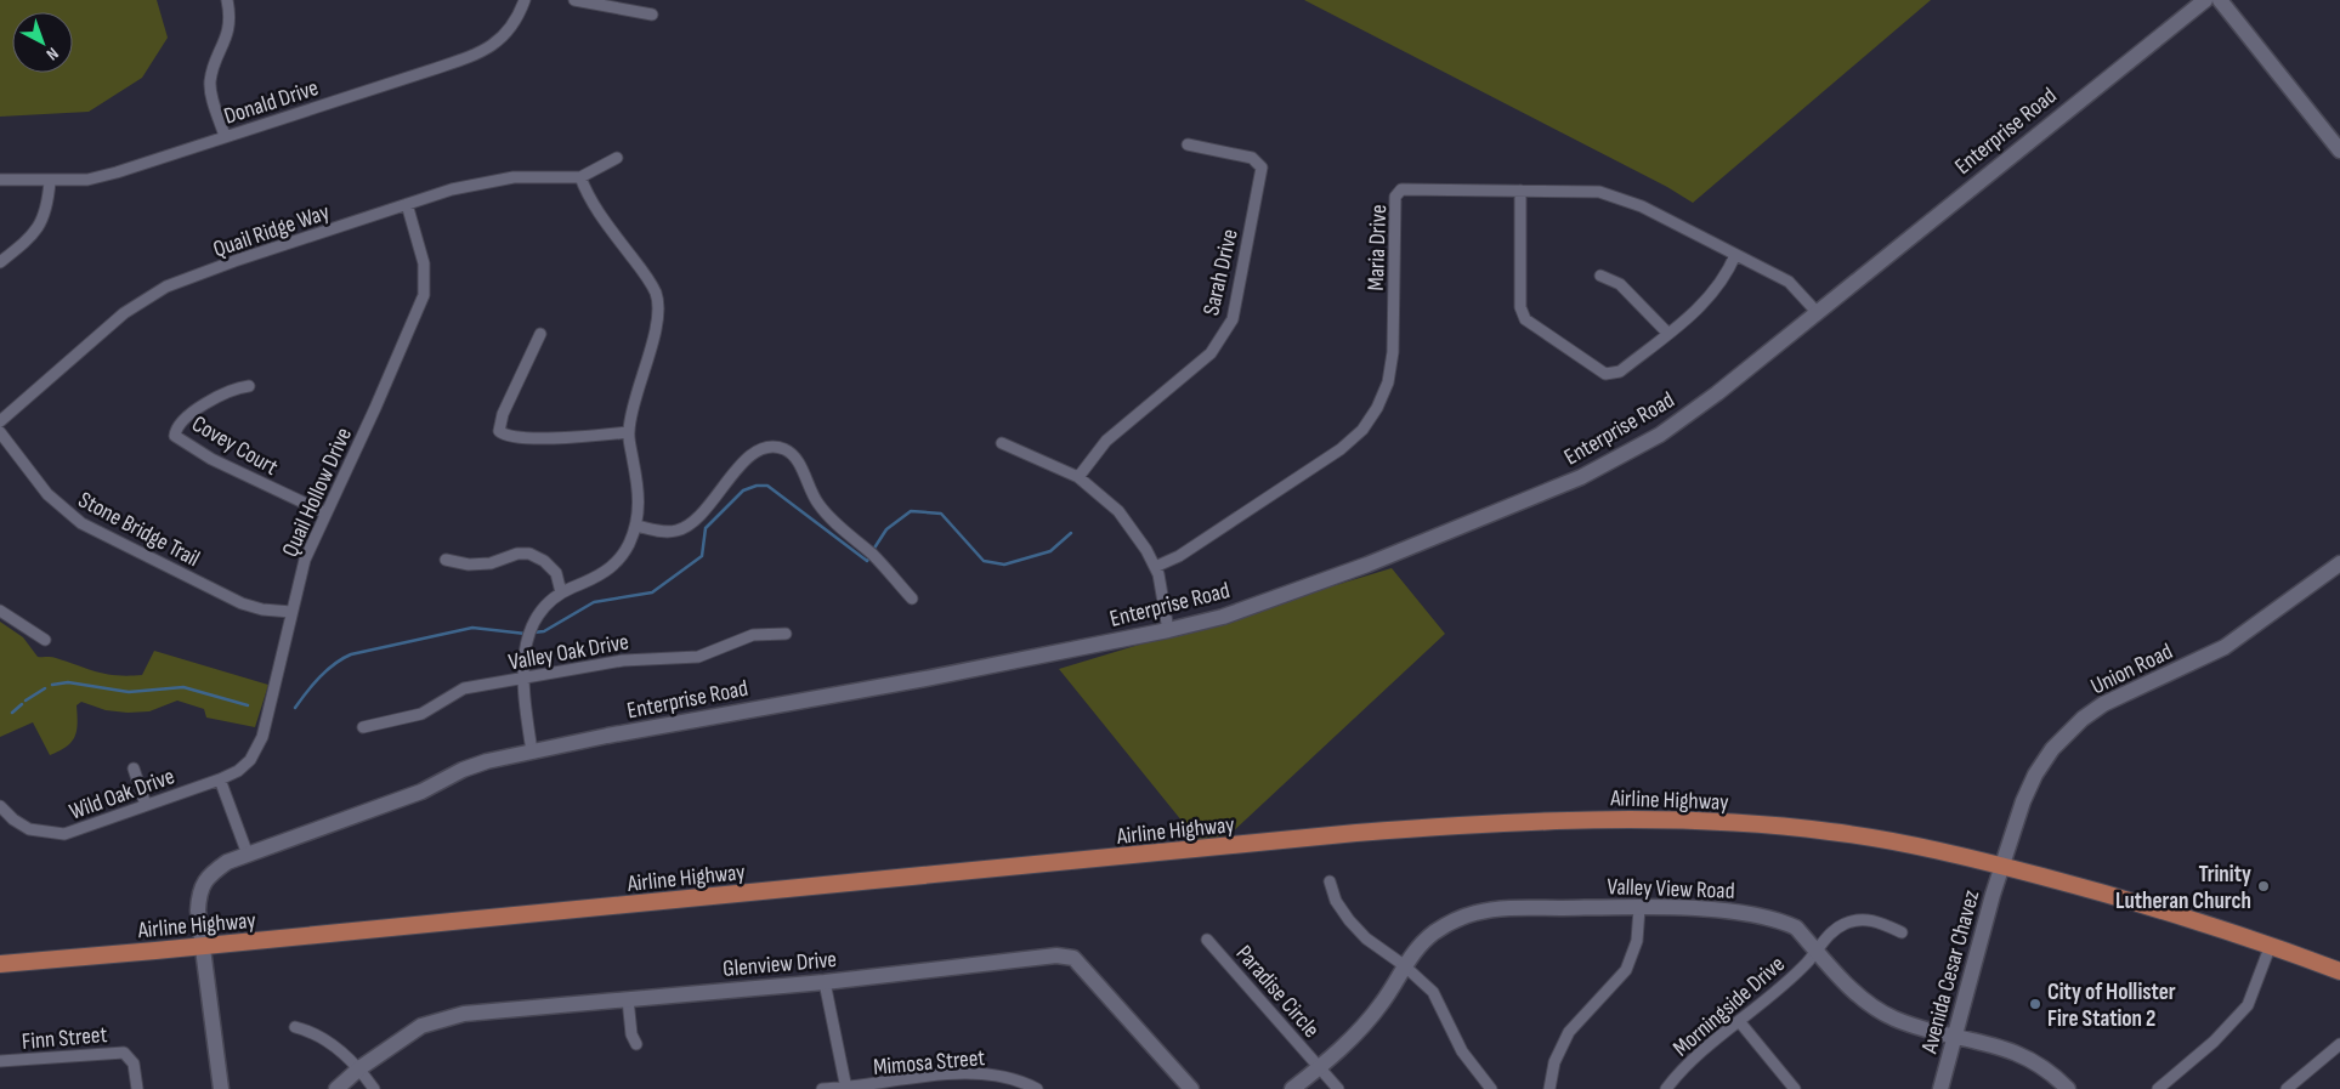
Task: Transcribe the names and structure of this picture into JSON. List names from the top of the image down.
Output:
{
  "streets": {
    "main road": ["Airline Highway"],
    "street": [
      "Donald Drive",
      "Enterprise Road",
      "Quail Ridge Way",
      "Maria Drive",
      "Sarah Drive",
      "Covey Court",
      "Quail Hollow Drive",
      "Stone Bridge Trail",
      "Valley Oak Drive",
      "Union Road",
      "Wild Oak Drive",
      "Valley View Road",
      "Glenview Drive",
      "Avenida Cesar Chavez",
      "Paradise Circle",
      "Morningside Drive",
      "Finn Street",
      "Mimosa Street"
    ]
  },
  "crossings": [
    ["Enterprise Road", "Maria Drive"],
    ["Enterprise Road", "Airline Highway"],
    ["Quail Ridge Way", "Quail Hollow Drive"],
    ["Covey Court", "Quail Hollow Drive"],
    ["Quail Hollow Drive", "Stone Bridge Trail"],
    ["Quail Hollow Drive", "Wild Oak Drive"],
    ["Union Road", "Airline Highway"],
    ["Union Road", "Avenida Cesar Chavez"],
    ["Airline Highway", "Avenida Cesar Chavez"],
    ["Valley View Road", "Avenida Cesar Chavez"],
    ["Valley View Road", "Paradise Circle"],
    ["Valley View Road", "Morningside Drive"]
  ],
  "places": ["Trinity Lutheran Church", "City of Hollister Fire Station 2"],
  "north": "bottom right"
}
